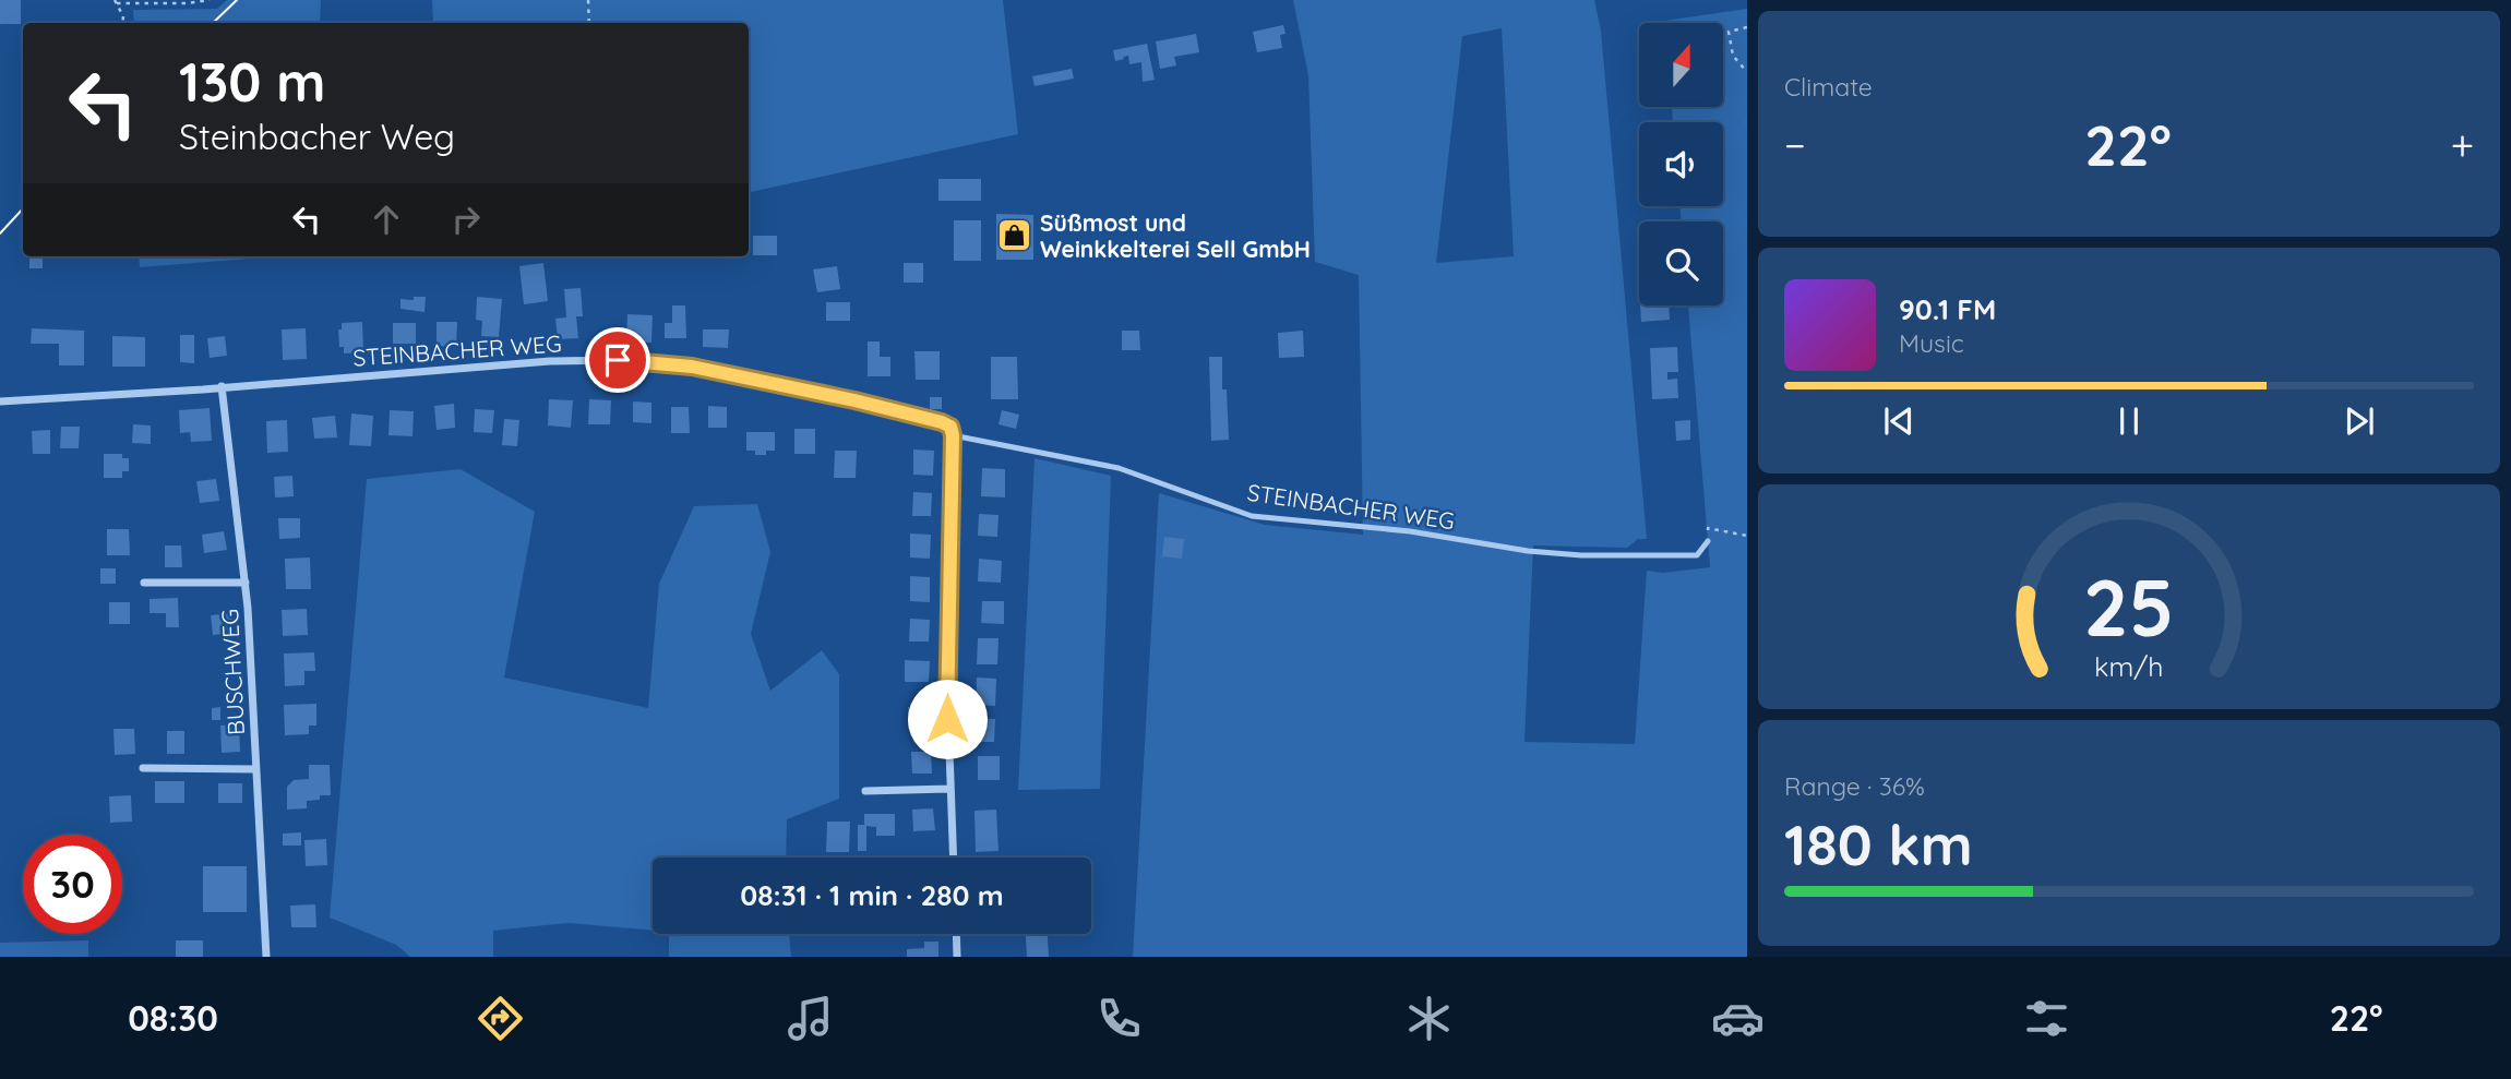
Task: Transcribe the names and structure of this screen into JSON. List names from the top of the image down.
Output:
{
  "streets": {
    "street": ["STEINBACHER WEG", "BUSCHWEG"]
  },
  "crossings": [
    ["STEINBACHER WEG", "BUSCHWEG"]
  ],
  "places": {
    "shop": ["Süßmost und Weinkkelterei Sell GmbH"]
  },
  "north": "top",
  "page": {
    "tile": [
      "Climate",
      ["Range · 36%", "180 km"]
    ],
    "turn": ["130 m", "Steinbacher Weg"],
    "heat": ["−", "22°", "+"],
    "song": ["90.1 FM", "Music"],
    "limit": "30",
    "trip": "08:31 · 1 min · 280 m",
    "tabs": ["08:30", "22°"],
    "gauge": ["25", "km/h"]
  }
}
